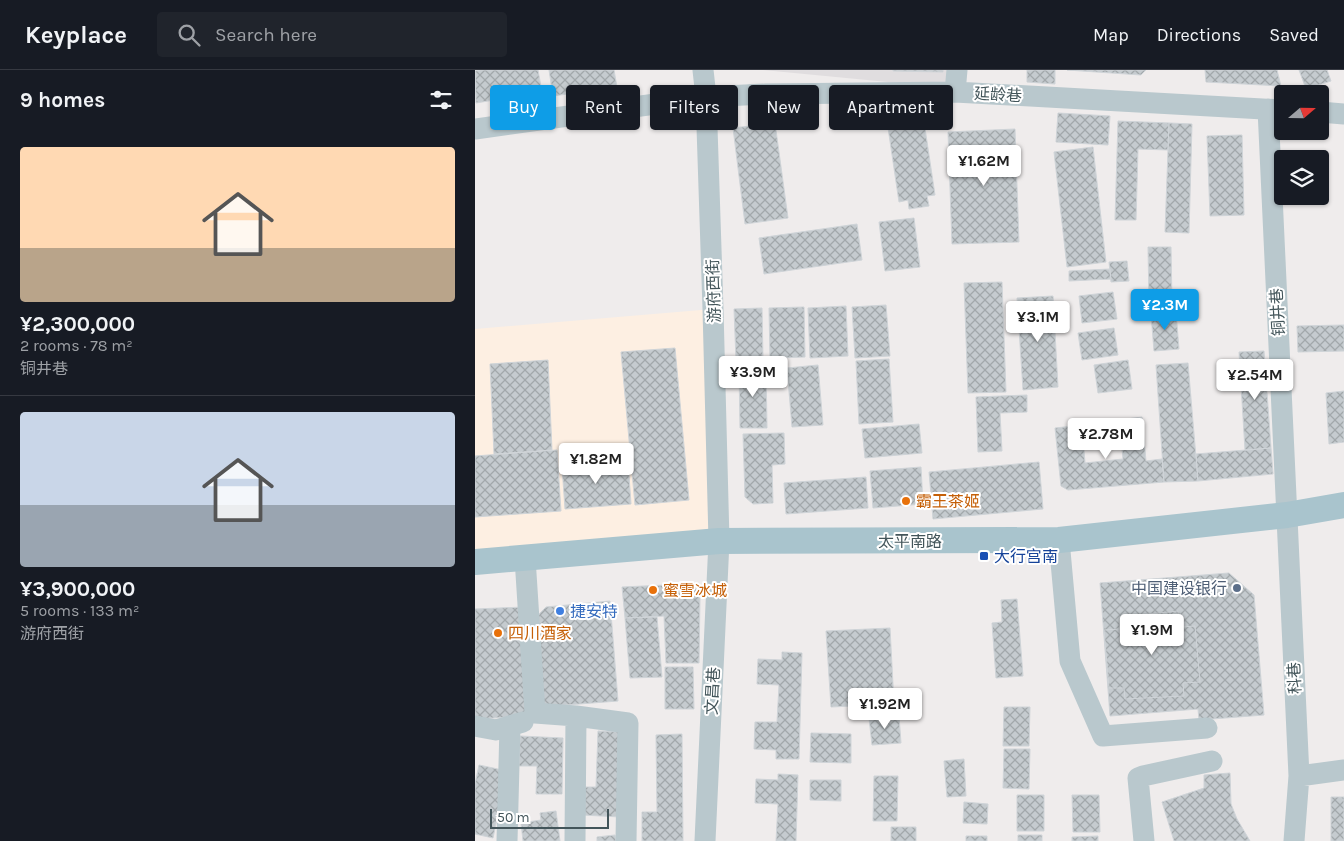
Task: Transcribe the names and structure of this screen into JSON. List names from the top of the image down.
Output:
{
  "streets": {
    "main road": ["太平南路"],
    "street": [
      "延龄巷",
      "游府西街",
      "铜井巷",
      "科巷",
      "文昌巷"
    ]
  },
  "crossings": [
    ["游府西街", "太平南路"],
    ["游府西街", "文昌巷"],
    ["铜井巷", "太平南路"],
    ["铜井巷", "科巷"],
    ["太平南路", "科巷"],
    ["太平南路", "文昌巷"]
  ],
  "places": {
    "other": [
      "霸王茶姬",
      "中国建设银行",
      "蜜雪冰城",
      "捷安特",
      "四川酒家"
    ],
    "transit": ["大行宫南"]
  },
  "scale_bar": "50 m",
  "north": "right",
  "page": {
    "header": "Keyplace",
    "search": "Search here",
    "nav": ["Map", "Directions", "Saved"],
    "heading": "9 homes",
    "chip": [
      "Buy",
      "Rent",
      "Filters",
      "New",
      "Apartment"
    ],
    "list": [
      {
        "name": "¥2,300,000",
        "note": "2 rooms · 78 m² · 铜井巷"
      },
      {
        "name": "¥3,900,000",
        "note": "5 rooms · 133 m² · 游府西街"
      }
    ],
    "price": [
      "¥1.62M",
      "¥2.3M",
      "¥3.1M",
      "¥3.9M",
      "¥2.54M",
      "¥2.78M",
      "¥1.82M",
      "¥1.9M",
      "¥1.92M"
    ],
    "scale": "50 m"
  }
}
